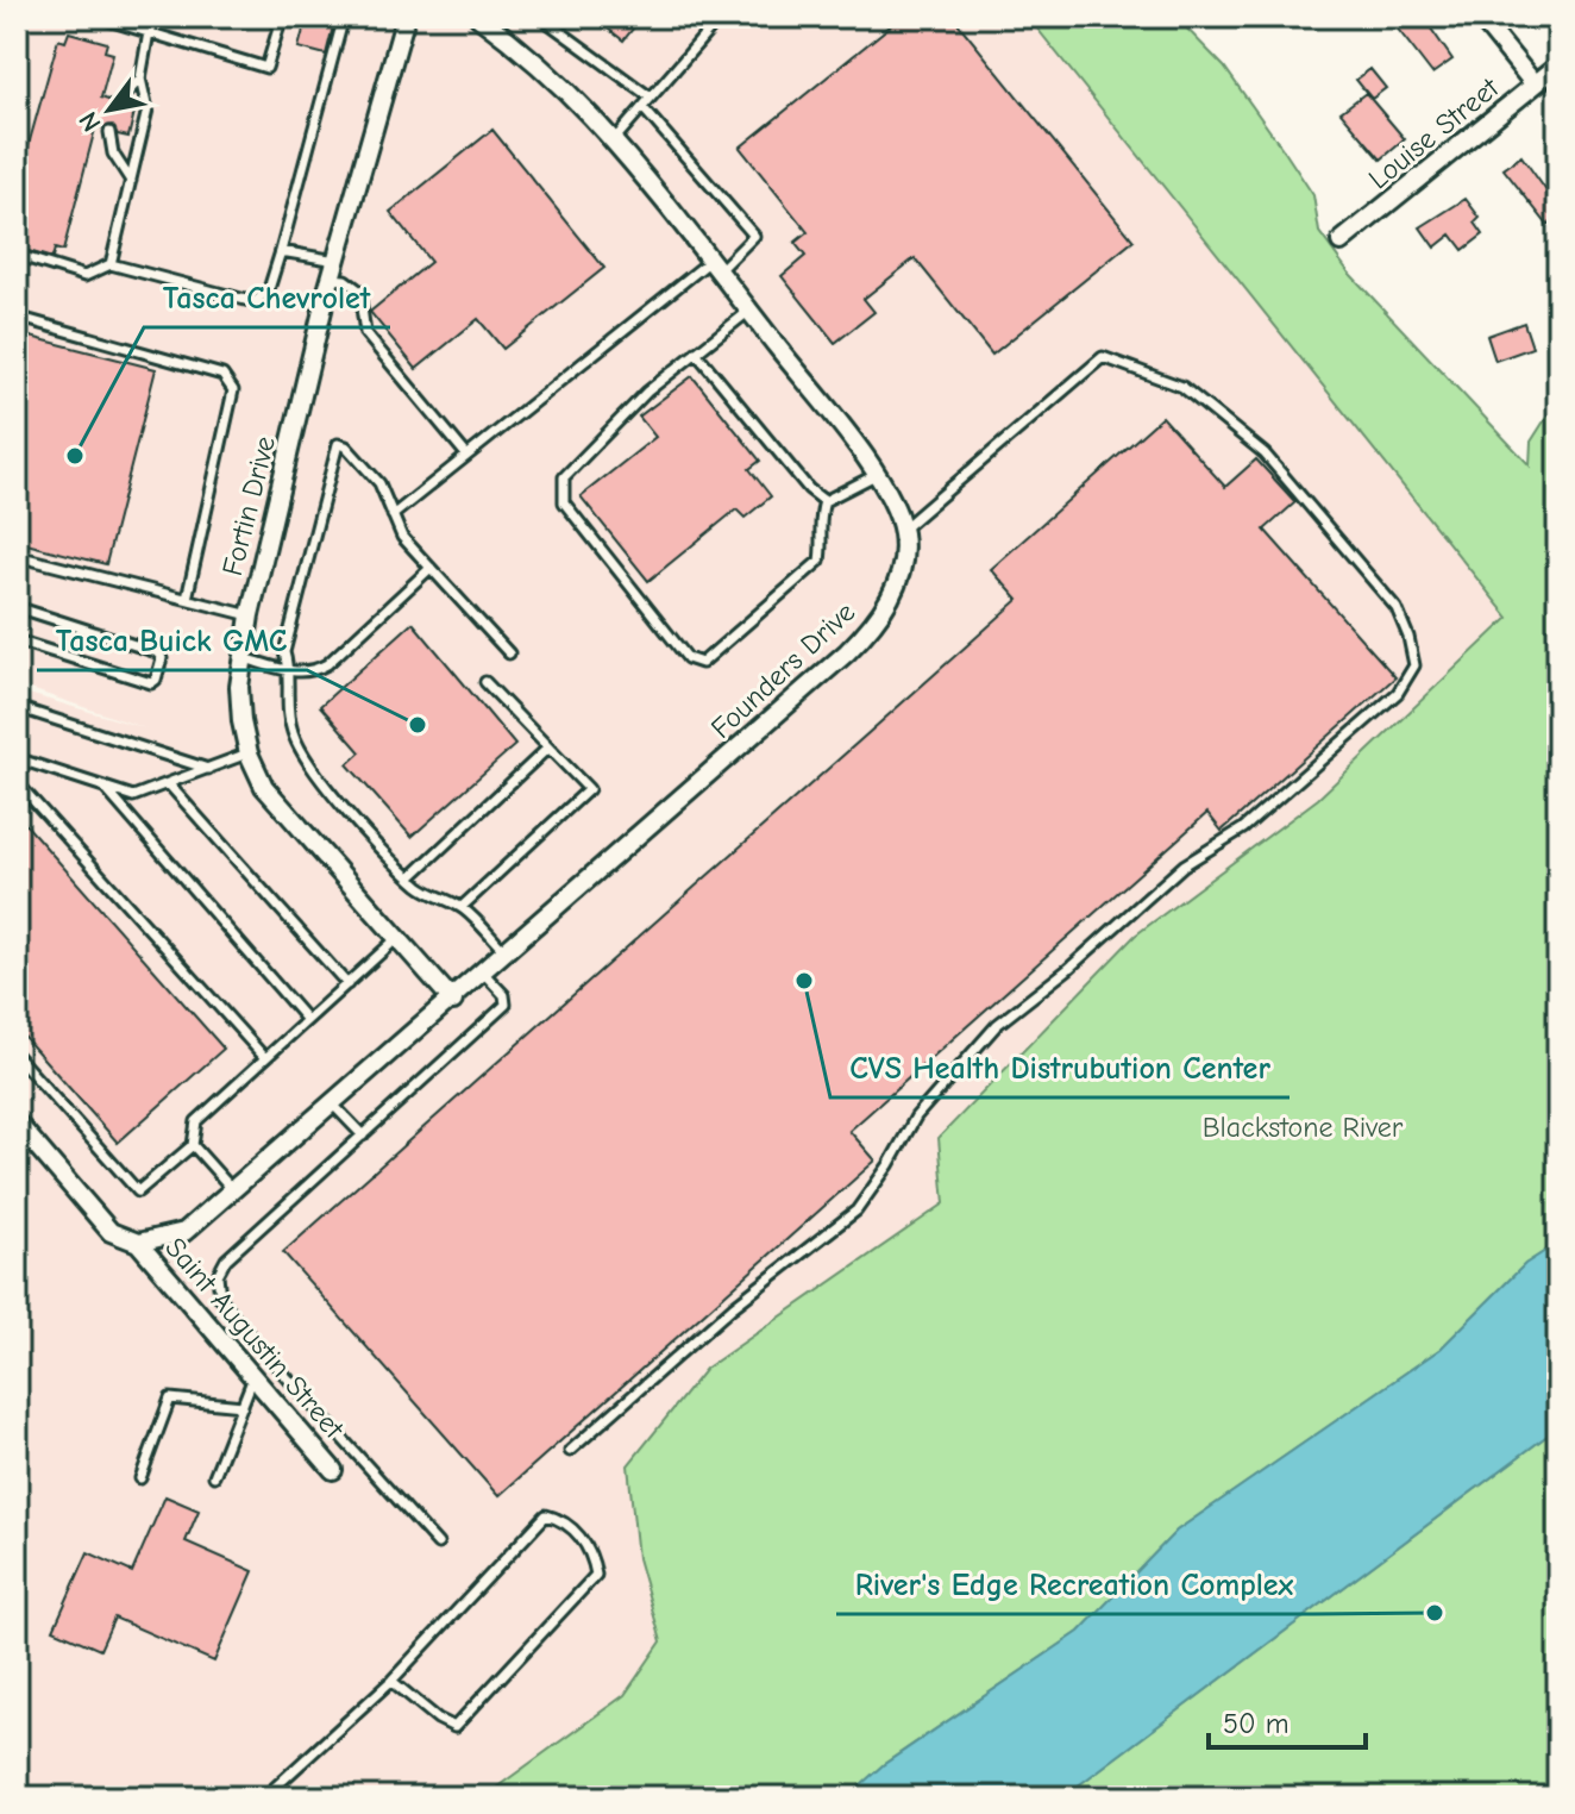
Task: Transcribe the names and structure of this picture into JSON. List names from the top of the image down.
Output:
{
  "streets": {
    "street": [
      "Louise Street",
      "Fortin Drive",
      "Founders Drive",
      "Saint Augustin Street"
    ]
  },
  "crossings": [
    ["Fortin Drive", "Founders Drive"],
    ["Founders Drive", "Saint Augustin Street"]
  ],
  "parks": ["Blackstone River"],
  "places": [
    "Tasca Chevrolet",
    "Tasca Buick GMC",
    "CVS Health Distrubution Center",
    "River's Edge Recreation Complex"
  ],
  "scale_bar": "50 m",
  "north": "bottom left"
}
